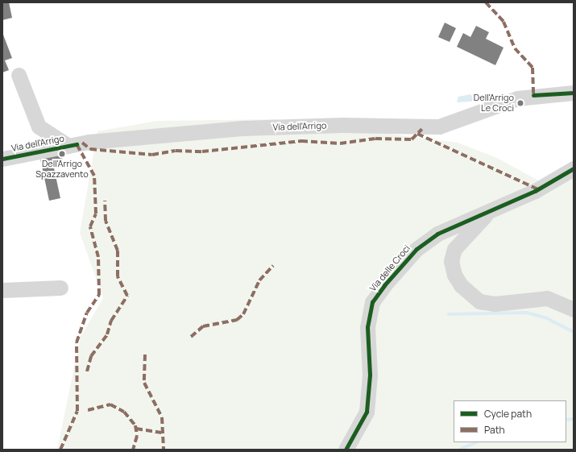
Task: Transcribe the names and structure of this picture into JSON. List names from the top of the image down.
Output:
{
  "streets": {
    "street": ["Via dell'Arrigo", "Via delle Croci"]
  },
  "places": ["Dell'Arrigo Le Croci", "Dell'Arrigo Spazzavento"],
  "legend": ["Cycle path", "Path"]
}
